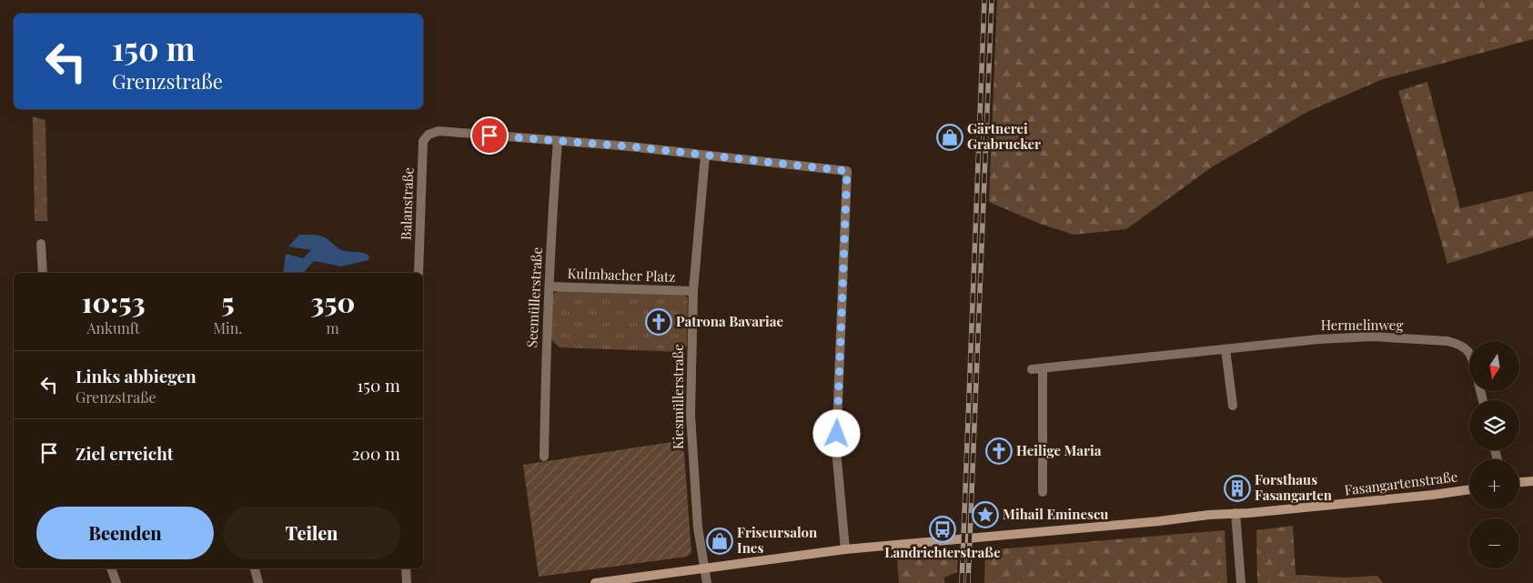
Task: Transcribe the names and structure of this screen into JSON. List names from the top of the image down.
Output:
{
  "streets": {
    "street": [
      "Balanstraße",
      "Kulmbacher Platz",
      "Seemüllerstraße",
      "Hermelinweg",
      "Kiesmüllerstraße",
      "Fasangartenstraße"
    ]
  },
  "crossings": [
    ["Balanstraße", "Seemüllerstraße"],
    ["Kulmbacher Platz", "Seemüllerstraße"],
    ["Kulmbacher Platz", "Kiesmüllerstraße"],
    ["Kiesmüllerstraße", "Fasangartenstraße"]
  ],
  "places": {
    "shop": ["Gärtnerei Grabrucker", "Friseursalon Ines"],
    "church": ["Patrona Bavariae", "Heilige Maria"],
    "building": ["Forsthaus Fasangarten"],
    "place": ["Mihail Eminescu"],
    "bus stop": ["Landrichterstraße"]
  },
  "north": "bottom",
  "page": {
    "turn": ["150 m", "Grenzstraße"],
    "eta": [
      "10:53",
      "Ankunft",
      "5",
      "Min.",
      "350",
      "m"
    ],
    "map_buttons": ["+", "−"],
    "list": [
      {
        "name": "Links abbiegen",
        "note": "Grenzstraße",
        "value": "150 m"
      },
      {
        "name": "Ziel erreicht",
        "value": "200 m"
      }
    ],
    "buttons": ["Beenden", "Teilen"]
  }
}
